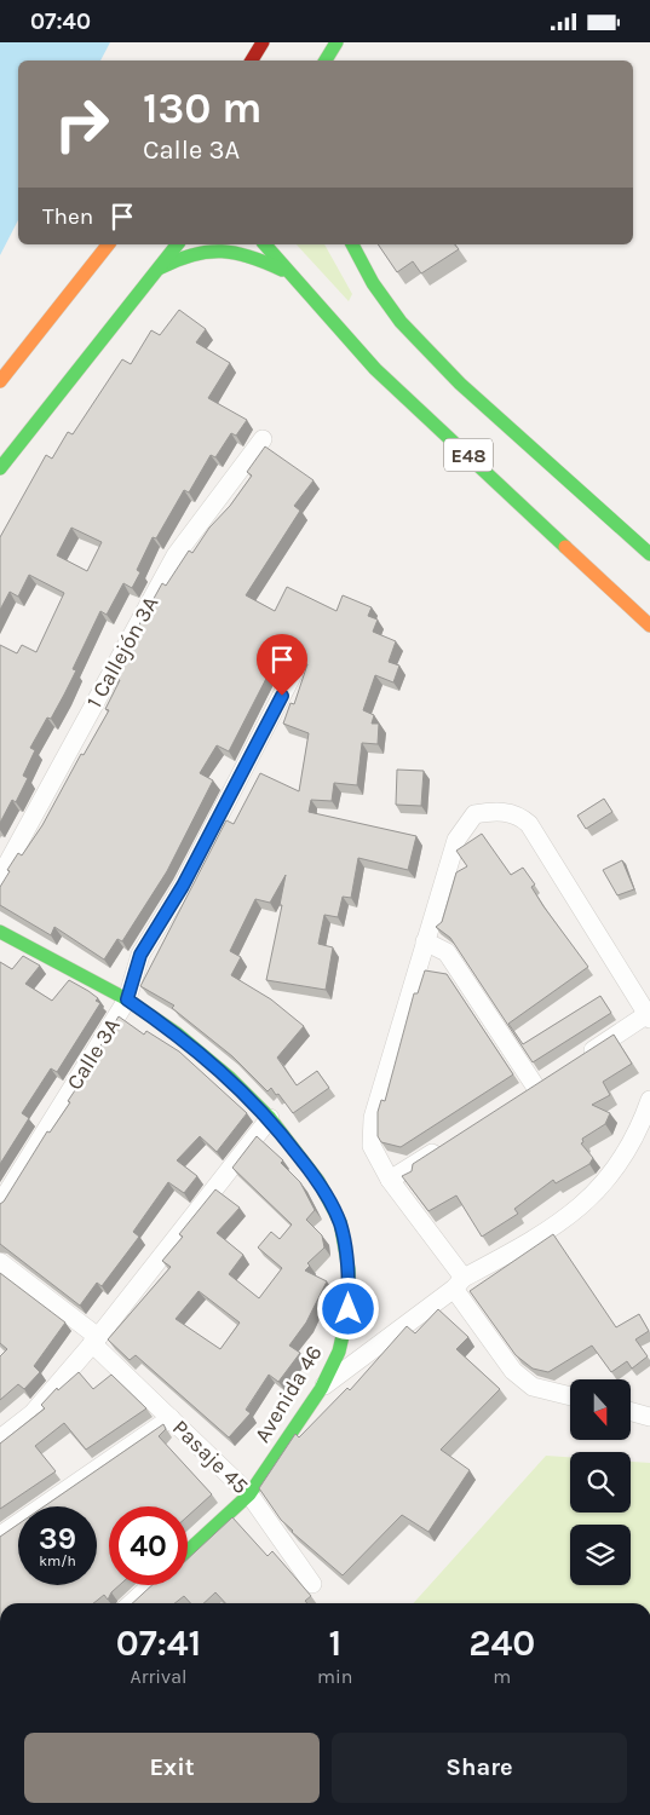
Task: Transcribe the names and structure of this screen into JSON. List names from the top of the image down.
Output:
{
  "streets": {
    "main road": ["E48", "Avenida 46"],
    "street": ["1 Callejón 3A", "Calle 3A", "Pasaje 45"]
  },
  "crossings": [
    ["Calle 3A", "Avenida 46"],
    ["Avenida 46", "Pasaje 45"]
  ],
  "north": "bottom",
  "page": {
    "status": "07:40",
    "turn": ["130 m", "Calle 3A"],
    "then": "Then",
    "speed": "39 km/h",
    "limit": "40",
    "eta": [
      "07:41",
      "Arrival",
      "1",
      "min",
      "240",
      "m"
    ],
    "buttons": ["Exit", "Share"]
  }
}
